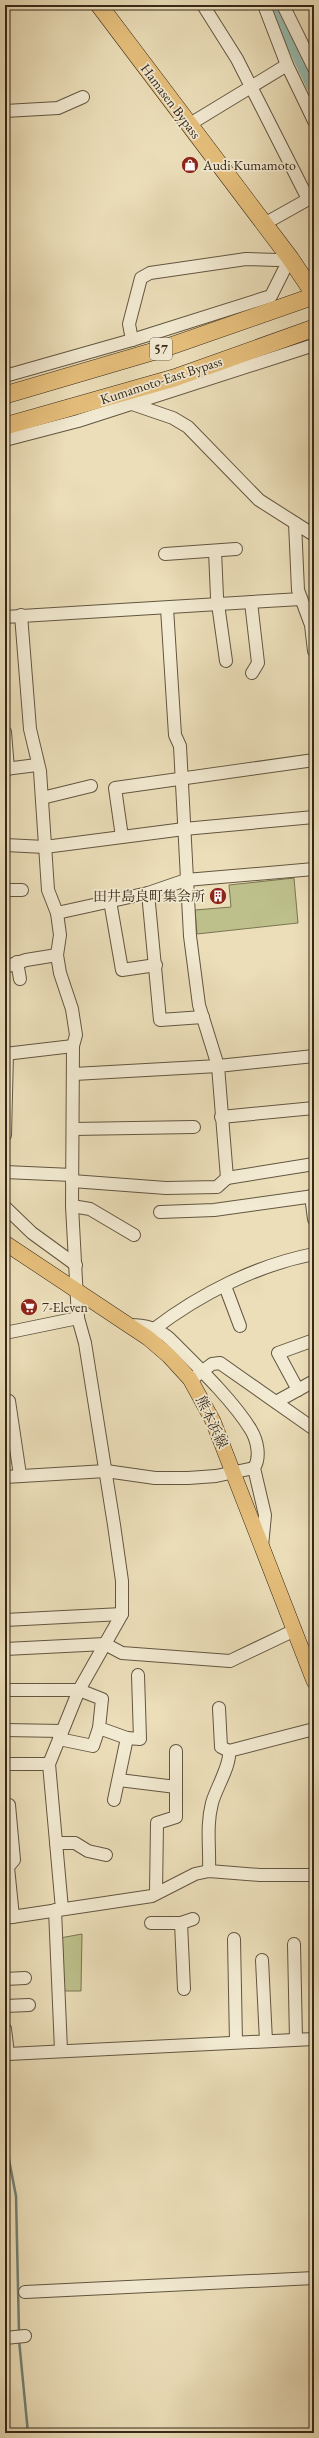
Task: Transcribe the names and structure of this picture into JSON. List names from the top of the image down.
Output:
{
  "streets": {
    "highway": ["Hamasen Bypass", "57", "Kumamoto-East Bypass"],
    "main road": ["熊本浜線"]
  },
  "crossings": [
    ["Hamasen Bypass", "Kumamoto-East Bypass"]
  ],
  "places": {
    "shop": ["Audi Kumamoto"],
    "building": ["田井島良町集会所"],
    "supermarket": ["7-Eleven"]
  }
}
